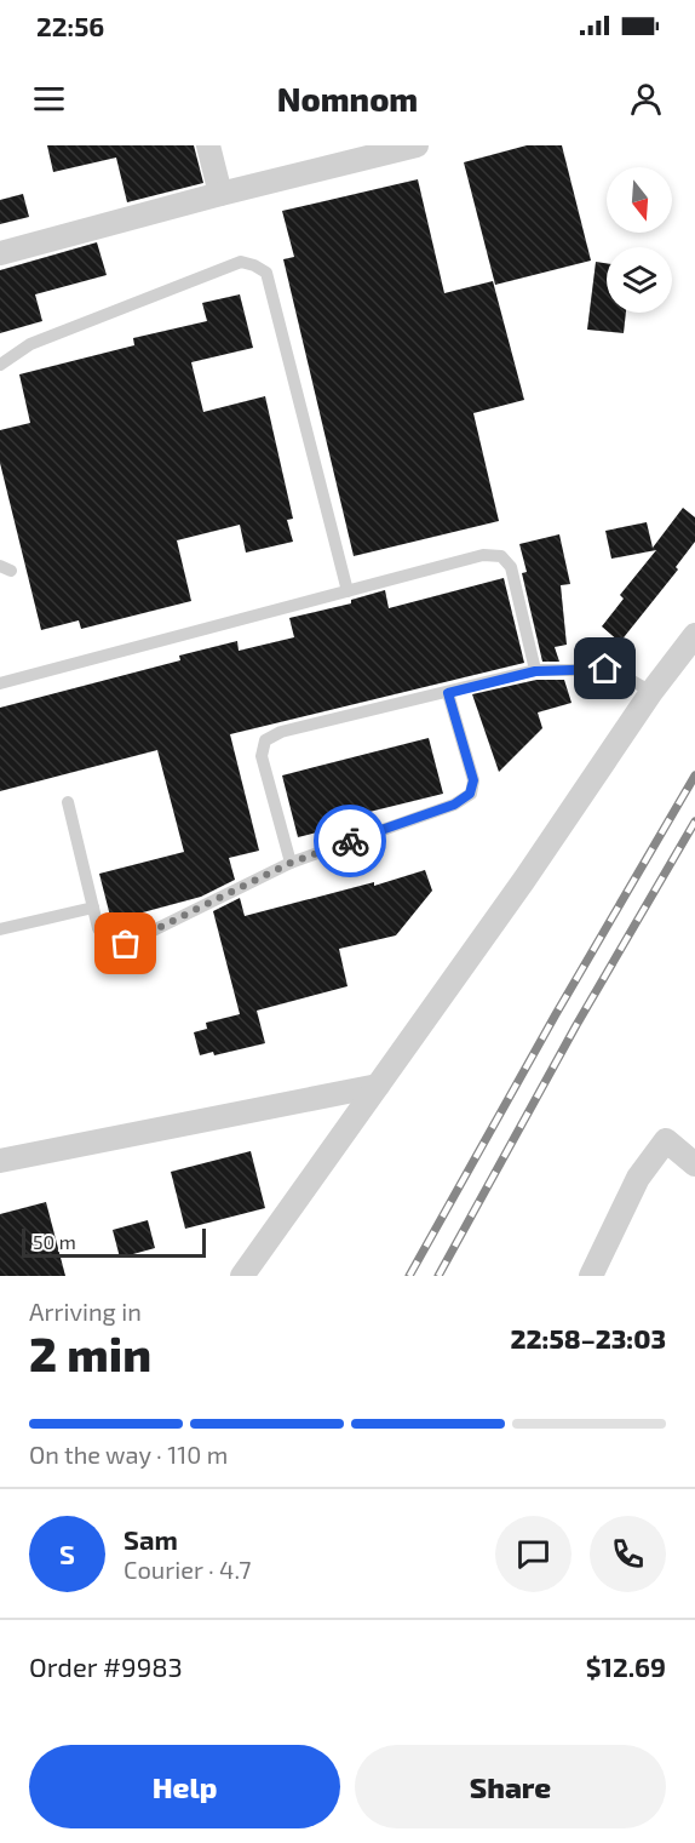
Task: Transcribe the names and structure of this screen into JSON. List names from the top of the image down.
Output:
{
  "scale_bar": "50 m",
  "north": "bottom",
  "page": {
    "status": "22:56",
    "header": "Nomnom",
    "scale": "50 m",
    "heading": ["2 min", "Arriving in", "22:58–23:03"],
    "panel": [
      "Sam",
      "Courier · 4.7",
      "Order #9983",
      "$12.69"
    ],
    "bar": "On the way · 110 m",
    "round": "S",
    "buttons": ["Help", "Share"]
  }
}
